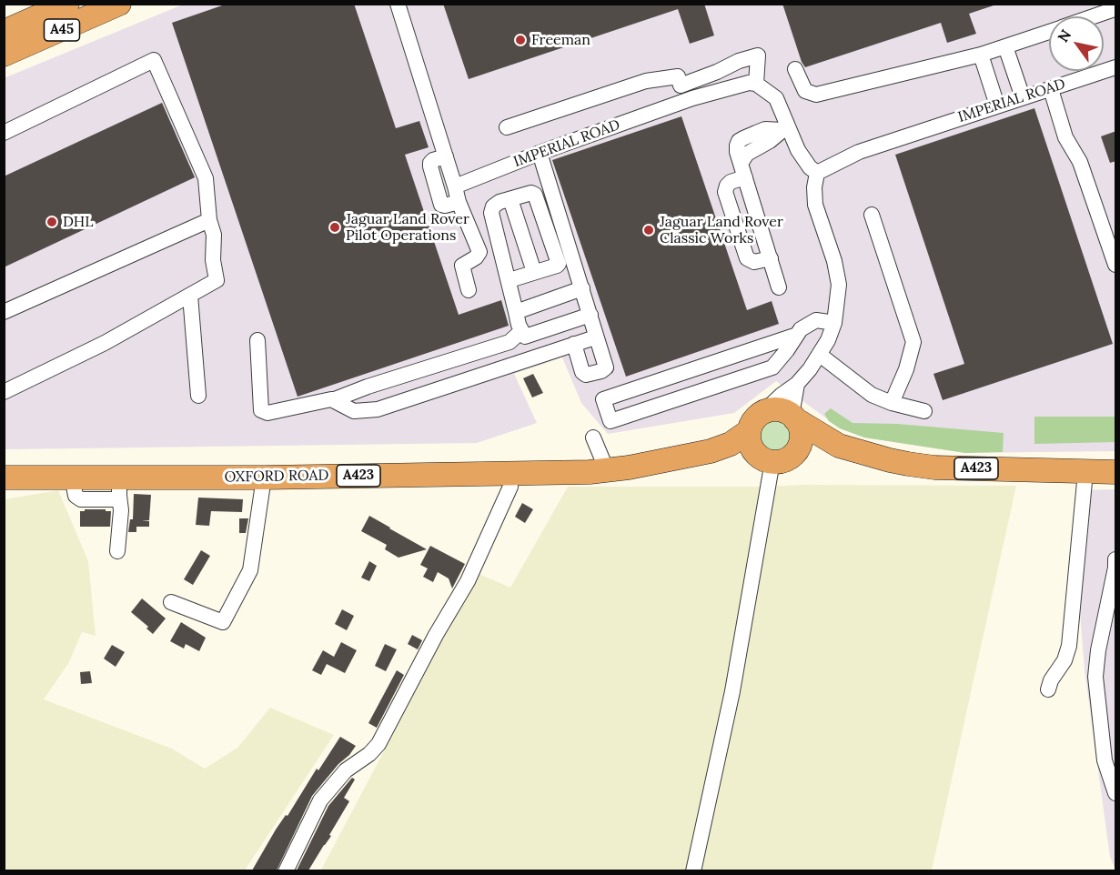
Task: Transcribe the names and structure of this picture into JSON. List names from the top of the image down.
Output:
{
  "streets": {
    "highway": ["A45", "A423", "OXFORD ROAD"],
    "street": ["IMPERIAL ROAD"]
  },
  "places": [
    "Freeman",
    "DHL",
    "Jaguar Land Rover Pilot Operations",
    "Jaguar Land Rover Classic Works"
  ],
  "north": "top left"
}
